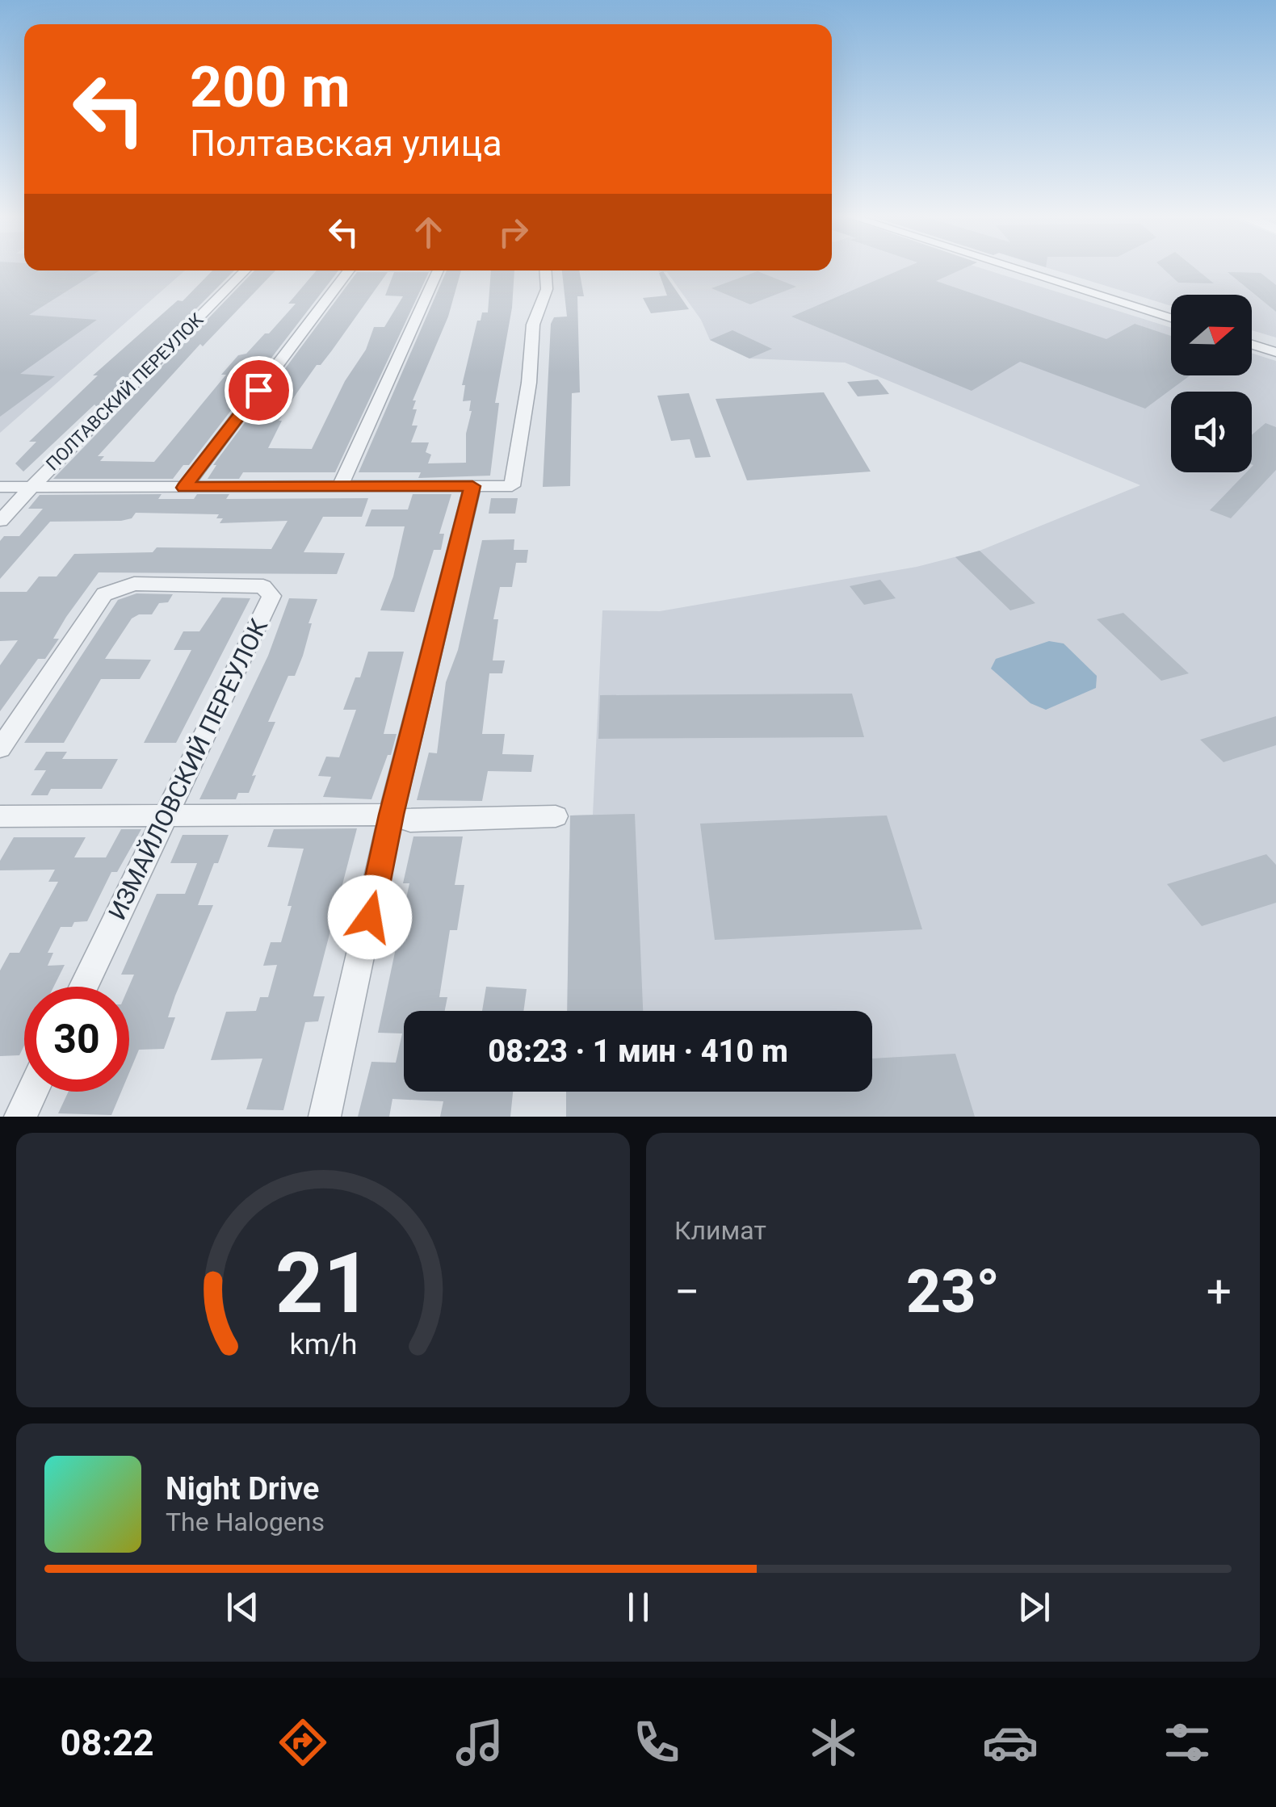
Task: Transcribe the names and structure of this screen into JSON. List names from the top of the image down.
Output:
{
  "streets": {
    "street": ["ПОЛТАВСКИЙ ПЕРЕУЛОК", "ИЗМАЙЛОВСКИЙ ПЕРЕУЛОК"]
  },
  "north": "right",
  "page": {
    "turn": ["200 m", "Полтавская улица"],
    "limit": "30",
    "trip": "08:23 · 1 мин · 410 m",
    "tile": "Климат",
    "heat": ["−", "23°", "+"],
    "song": ["Night Drive", "The Halogens"],
    "tabs": "08:22",
    "gauge": ["21", "km/h"]
  }
}
